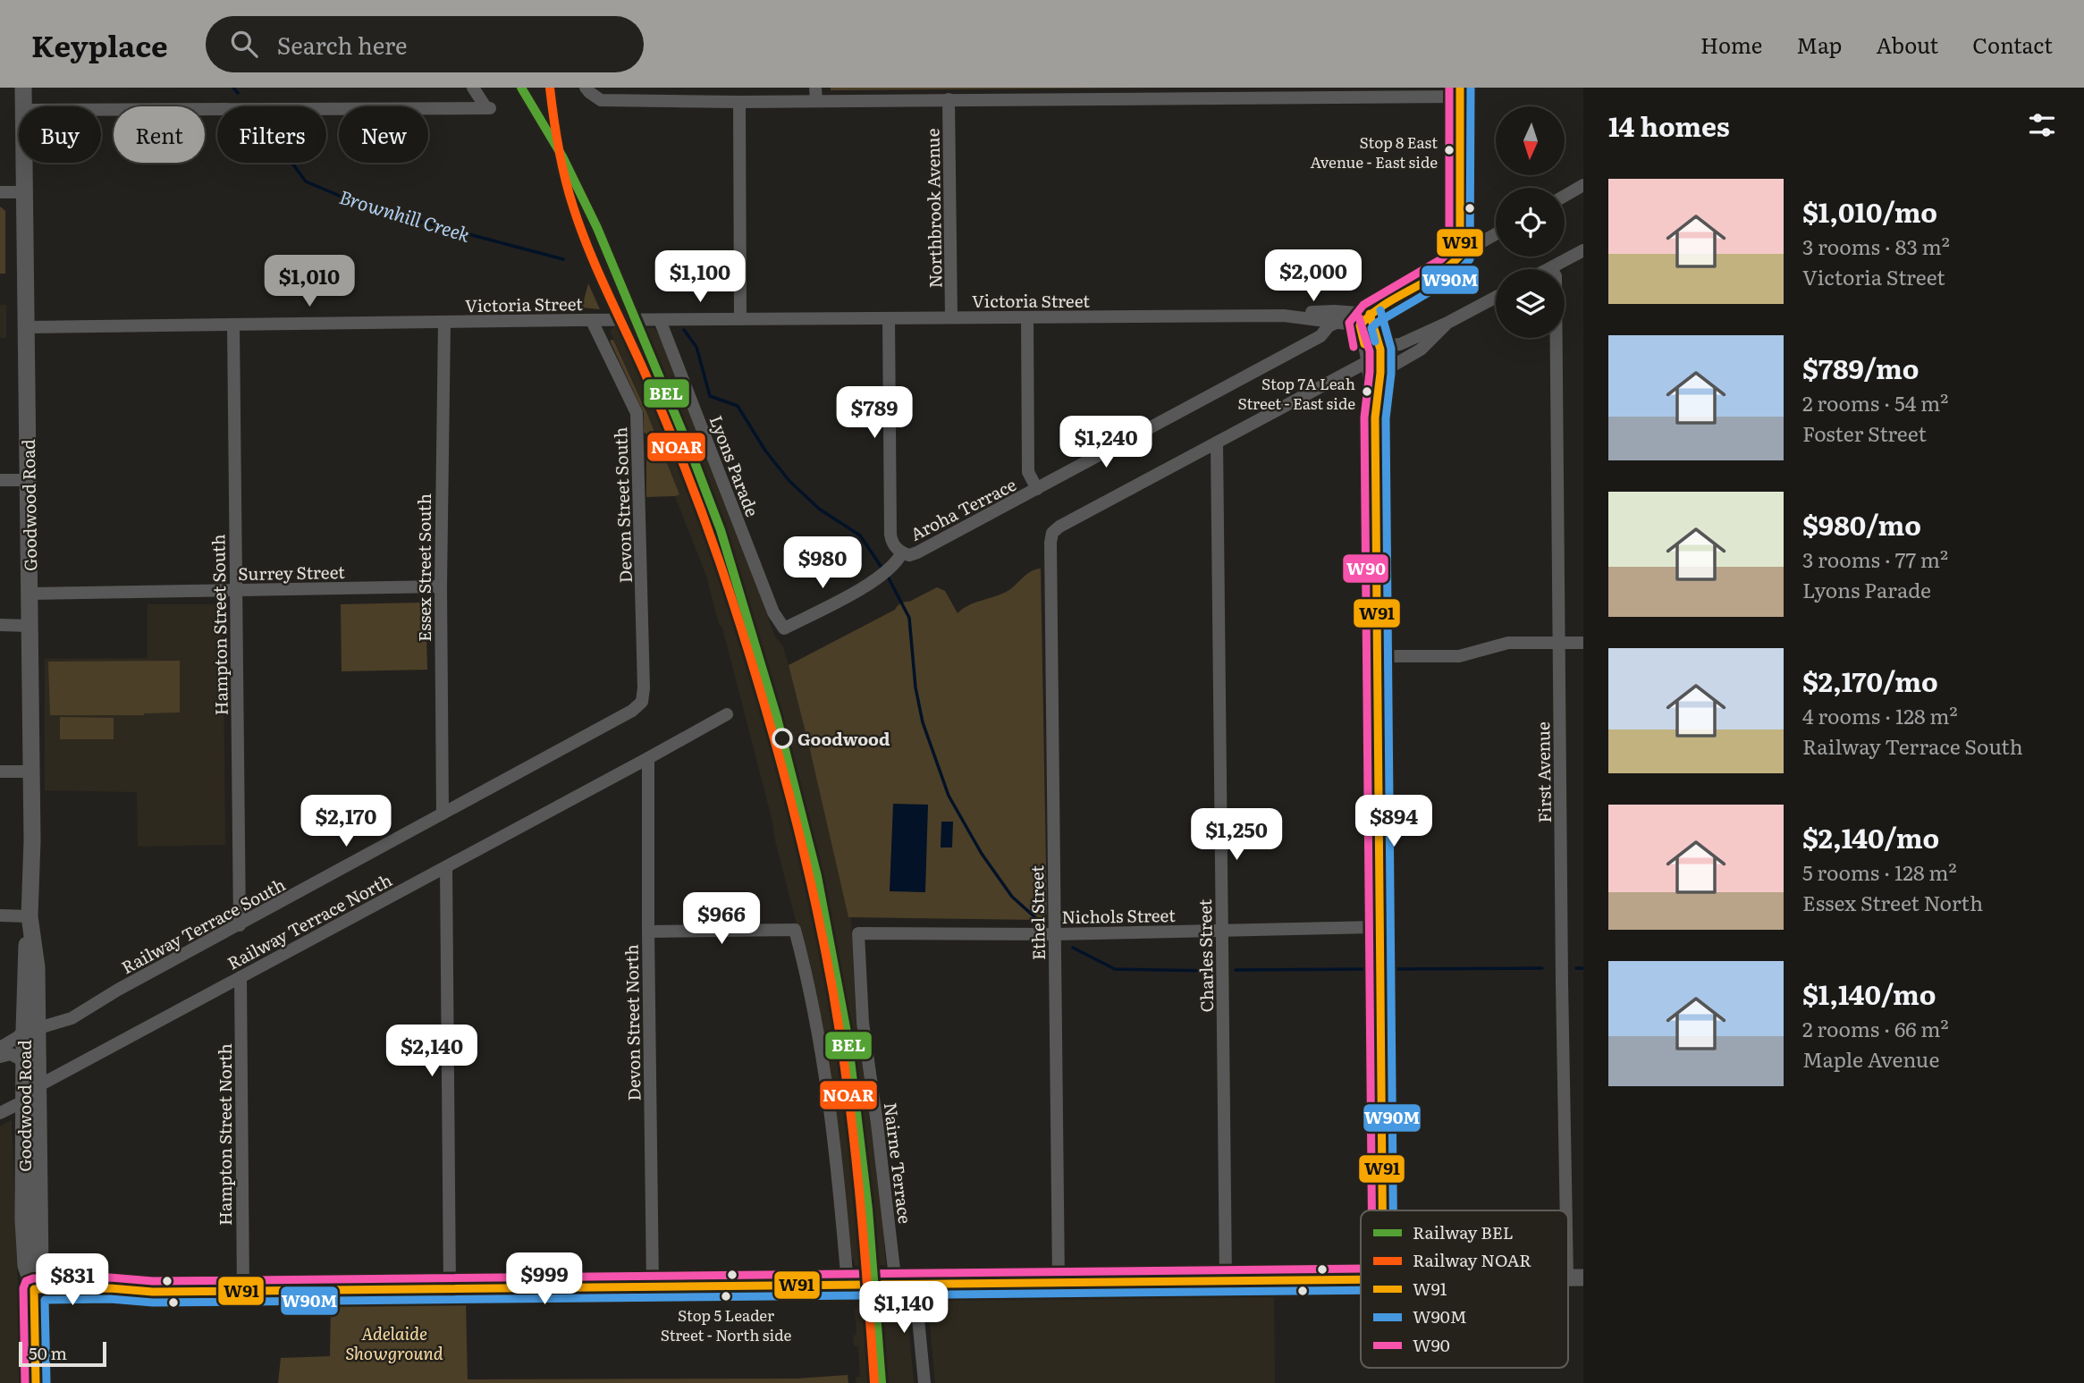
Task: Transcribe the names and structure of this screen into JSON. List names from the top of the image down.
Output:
{
  "streets": {
    "main road": ["Goodwood Road"],
    "street": [
      "Northbrook Avenue",
      "Victoria Street",
      "Lyons Parade",
      "Devon Street South",
      "Aroha Terrace",
      "Essex Street South",
      "Surrey Street",
      "Hampton Street South",
      "First Avenue",
      "Ethel Street",
      "Nichols Street",
      "Railway Terrace North",
      "Railway Terrace South",
      "Charles Street",
      "Devon Street North",
      "Hampton Street North",
      "Nairne Terrace"
    ]
  },
  "crossings": [
    ["Northbrook Avenue", "Victoria Street"],
    ["Victoria Street", "Lyons Parade"],
    ["Victoria Street", "Goodwood Road"],
    ["Victoria Street", "Devon Street South"],
    ["Victoria Street", "Aroha Terrace"],
    ["Victoria Street", "Essex Street South"],
    ["Victoria Street", "Hampton Street South"],
    ["Lyons Parade", "Aroha Terrace"],
    ["Goodwood Road", "Surrey Street"],
    ["Goodwood Road", "Railway Terrace North"],
    ["Goodwood Road", "Railway Terrace South"],
    ["Devon Street South", "Railway Terrace South"],
    ["Essex Street South", "Surrey Street"],
    ["Essex Street South", "Railway Terrace South"],
    ["Surrey Street", "Hampton Street South"],
    ["Hampton Street South", "Railway Terrace South"],
    ["Ethel Street", "Nichols Street"],
    ["Ethel Street", "Charles Street"],
    ["Nichols Street", "Charles Street"],
    ["Nichols Street", "Nairne Terrace"],
    ["Railway Terrace North", "Devon Street North"],
    ["Railway Terrace North", "Hampton Street North"]
  ],
  "water": ["Brownhill Creek"],
  "parks": ["Adelaide Showground"],
  "places": [
    "Stop 8 East Avenue - East side",
    "Stop 7A Leah Street - East side",
    "Goodwood",
    "Stop 5 Leader Street - North side"
  ],
  "lines": [
    "rail line BEL",
    "rail line NOAR",
    "transit line W91",
    "transit line W90M",
    "transit line W90"
  ],
  "legend": [
    "Railway BEL",
    "Railway NOAR",
    "W91",
    "W90M",
    "W90"
  ],
  "scale_bar": "50 m",
  "north": "bottom",
  "page": {
    "header": "Keyplace",
    "search": "Search here",
    "nav": [
      "Home",
      "Map",
      "About",
      "Contact"
    ],
    "heading": "14 homes",
    "chip": [
      "Buy",
      "Rent",
      "Filters",
      "New"
    ],
    "list": [
      {
        "name": "$1,010/mo",
        "note": "3 rooms · 83 m² · Victoria Street"
      },
      {
        "name": "$789/mo",
        "note": "2 rooms · 54 m² · Foster Street"
      },
      {
        "name": "$980/mo",
        "note": "3 rooms · 77 m² · Lyons Parade"
      },
      {
        "name": "$2,170/mo",
        "note": "4 rooms · 128 m² · Railway Terrace South"
      },
      {
        "name": "$2,140/mo",
        "note": "5 rooms · 128 m² · Essex Street North"
      },
      {
        "name": "$1,140/mo",
        "note": "2 rooms · 66 m² · Maple Avenue"
      }
    ],
    "price": [
      "$2,000",
      "$1,100",
      "$1,010",
      "$789",
      "$1,240",
      "$980",
      "$2,170",
      "$894",
      "$1,250",
      "$966",
      "$2,140",
      "$999",
      "$831",
      "$1,140"
    ],
    "scale": "50 m"
  }
}
